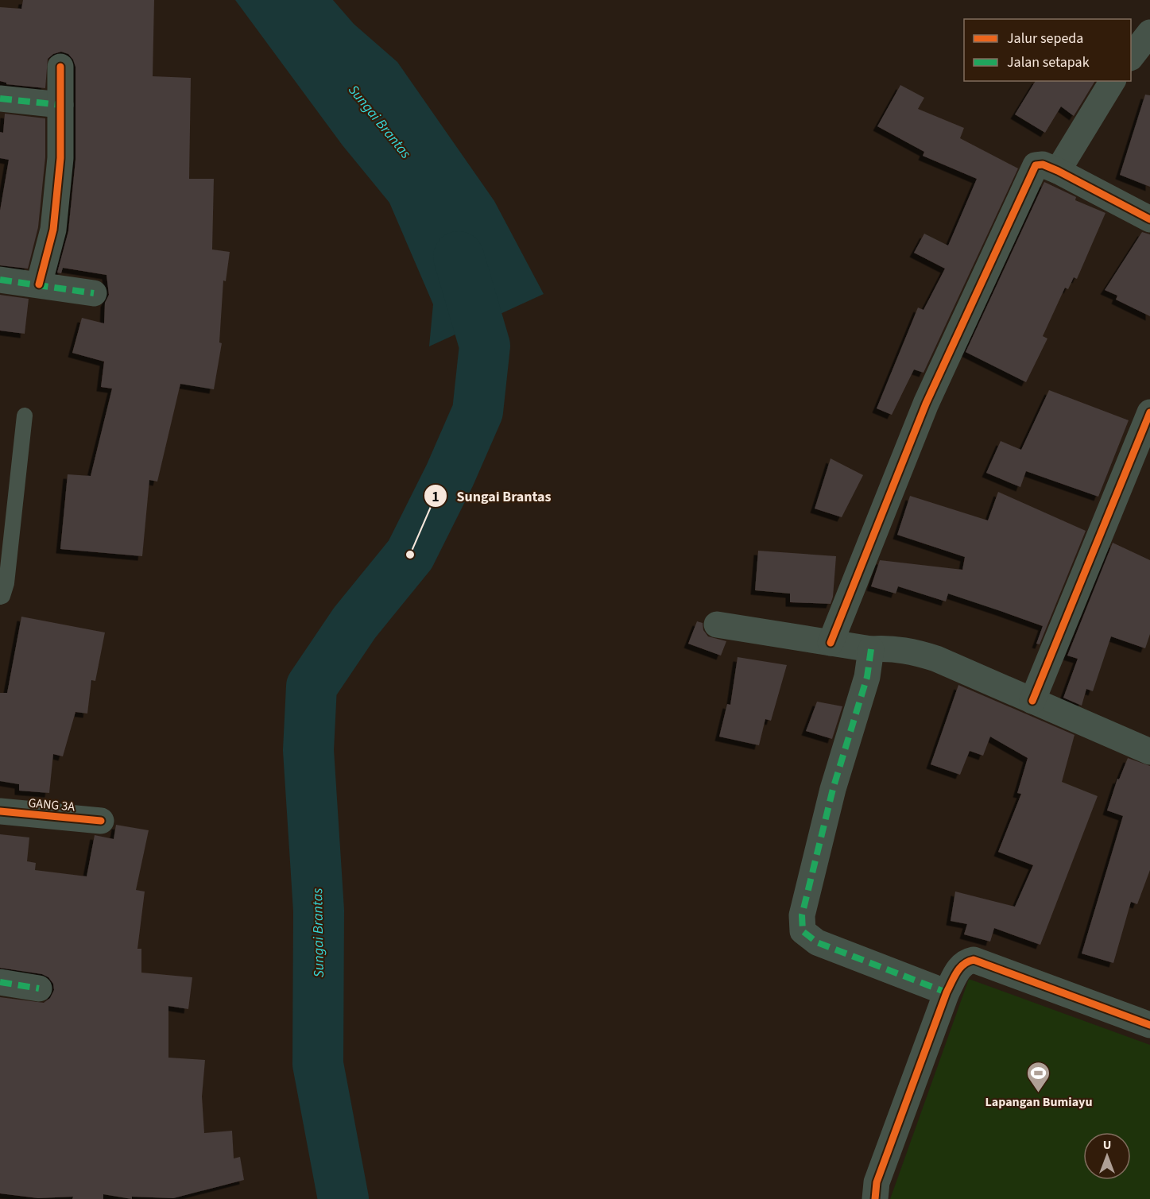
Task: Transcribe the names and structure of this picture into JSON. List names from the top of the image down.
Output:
{
  "streets": {
    "street": ["GANG 3A"]
  },
  "water": ["Sungai Brantas"],
  "places": {
    "other": ["Sungai Brantas"],
    "sports": ["Lapangan Bumiayu"]
  },
  "legend": ["Jalur sepeda", "Jalan setapak"],
  "north": "top"
}
